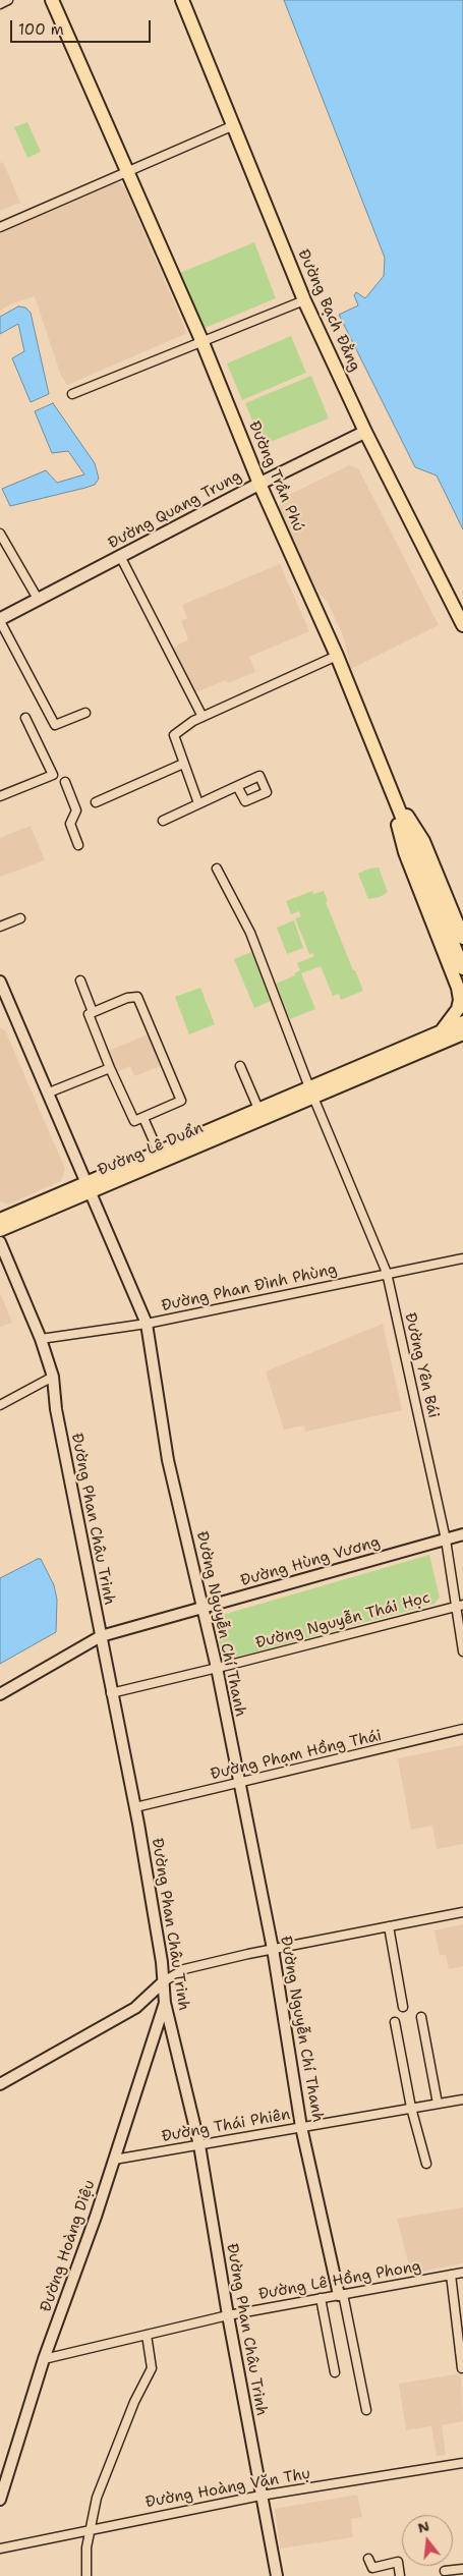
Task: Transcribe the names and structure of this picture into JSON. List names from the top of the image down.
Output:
{
  "streets": {
    "main road": [
      "Đường Bạch Đằng",
      "Đường Trần Phú",
      "Đường Quang Trung",
      "Đường Lê Duẩn"
    ],
    "street": [
      "Đường Phan Đình Phùng",
      "Đường Yên Bái",
      "Đường Phan Châu Trinh",
      "Đường Hùng Vương",
      "Đường Nguyễn Thái Học",
      "Đường Nguyễn Chí Thanh",
      "Đường Phạm Hồng Thái",
      "Đường Thái Phiên",
      "Đường Hoàng Diệu",
      "Đường Lê Hồng Phong",
      "Đường Hoàng Văn Thụ"
    ]
  },
  "crossings": [
    ["Đường Bạch Đằng", "Đường Quang Trung"],
    ["Đường Trần Phú", "Đường Quang Trung"],
    ["Đường Lê Duẩn", "Đường Yên Bái"],
    ["Đường Lê Duẩn", "Đường Nguyễn Chí Thanh"],
    ["Đường Phan Đình Phùng", "Đường Yên Bái"],
    ["Đường Phan Đình Phùng", "Đường Phan Châu Trinh"],
    ["Đường Phan Đình Phùng", "Đường Nguyễn Chí Thanh"],
    ["Đường Yên Bái", "Đường Hùng Vương"],
    ["Đường Yên Bái", "Đường Nguyễn Thái Học"],
    ["Đường Phan Châu Trinh", "Đường Hùng Vương"],
    ["Đường Phan Châu Trinh", "Đường Nguyễn Thái Học"],
    ["Đường Phan Châu Trinh", "Đường Phạm Hồng Thái"],
    ["Đường Phan Châu Trinh", "Đường Thái Phiên"],
    ["Đường Phan Châu Trinh", "Đường Hoàng Diệu"],
    ["Đường Phan Châu Trinh", "Đường Lê Hồng Phong"],
    ["Đường Phan Châu Trinh", "Đường Hoàng Văn Thụ"],
    ["Đường Hùng Vương", "Đường Nguyễn Chí Thanh"],
    ["Đường Nguyễn Thái Học", "Đường Nguyễn Chí Thanh"],
    ["Đường Nguyễn Chí Thanh", "Đường Phạm Hồng Thái"],
    ["Đường Nguyễn Chí Thanh", "Đường Thái Phiên"],
    ["Đường Nguyễn Chí Thanh", "Đường Lê Hồng Phong"],
    ["Đường Thái Phiên", "Đường Hoàng Diệu"],
    ["Đường Hoàng Diệu", "Đường Lê Hồng Phong"]
  ],
  "scale_bar": "100 m",
  "north": "top"
}
